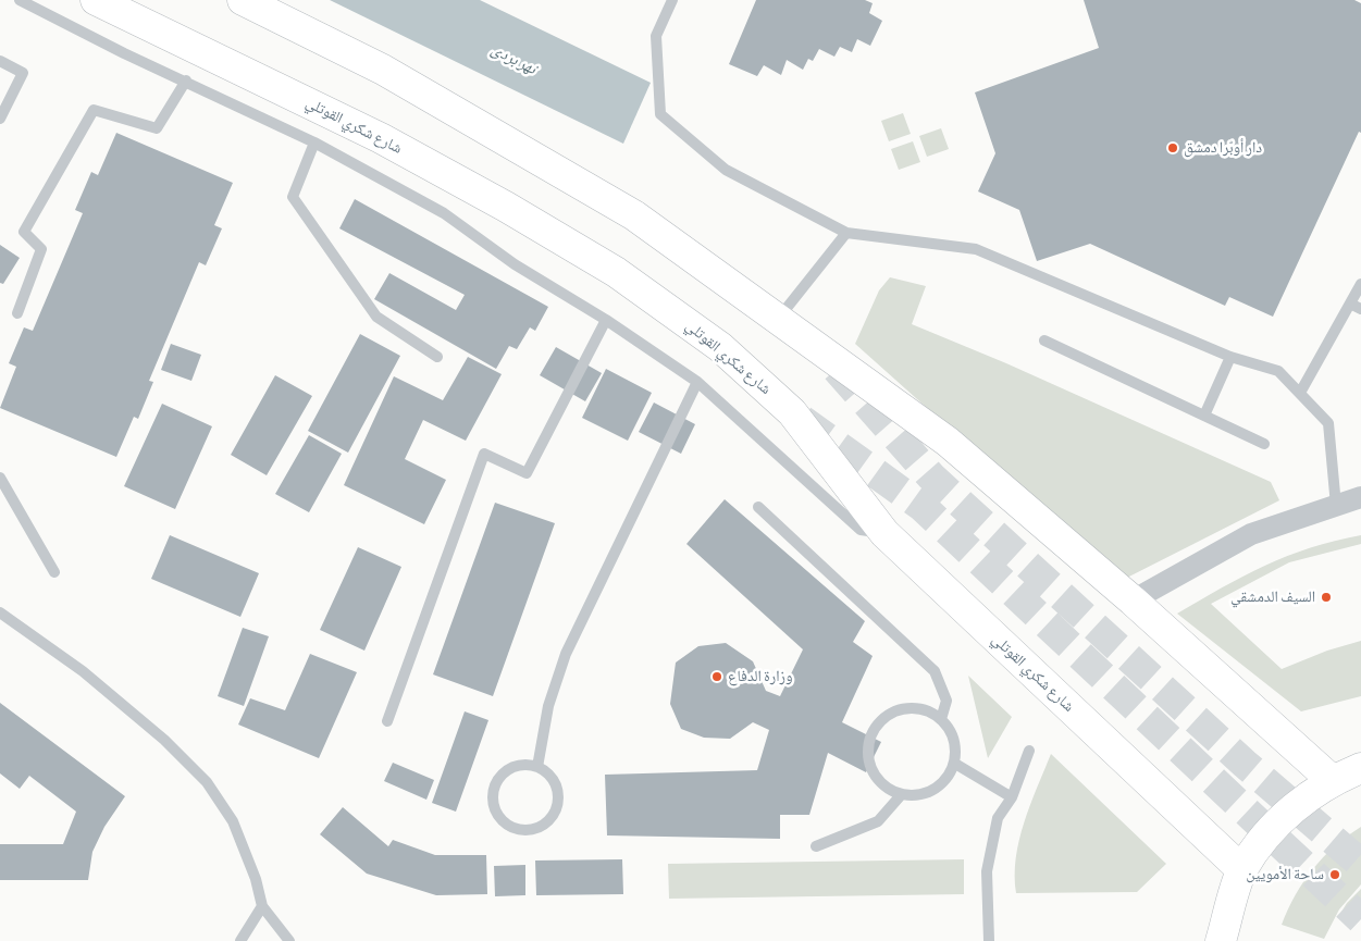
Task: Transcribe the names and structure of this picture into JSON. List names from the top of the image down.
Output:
{
  "streets": {
    "highway": ["شارع شكري القوتلي"]
  },
  "water": ["نهر بردى"],
  "places": [
    "دار أوبّرا دمشق",
    "السيف الدمشقي",
    "وزارة الدفاع",
    "ساحة الأمويين"
  ]
}
